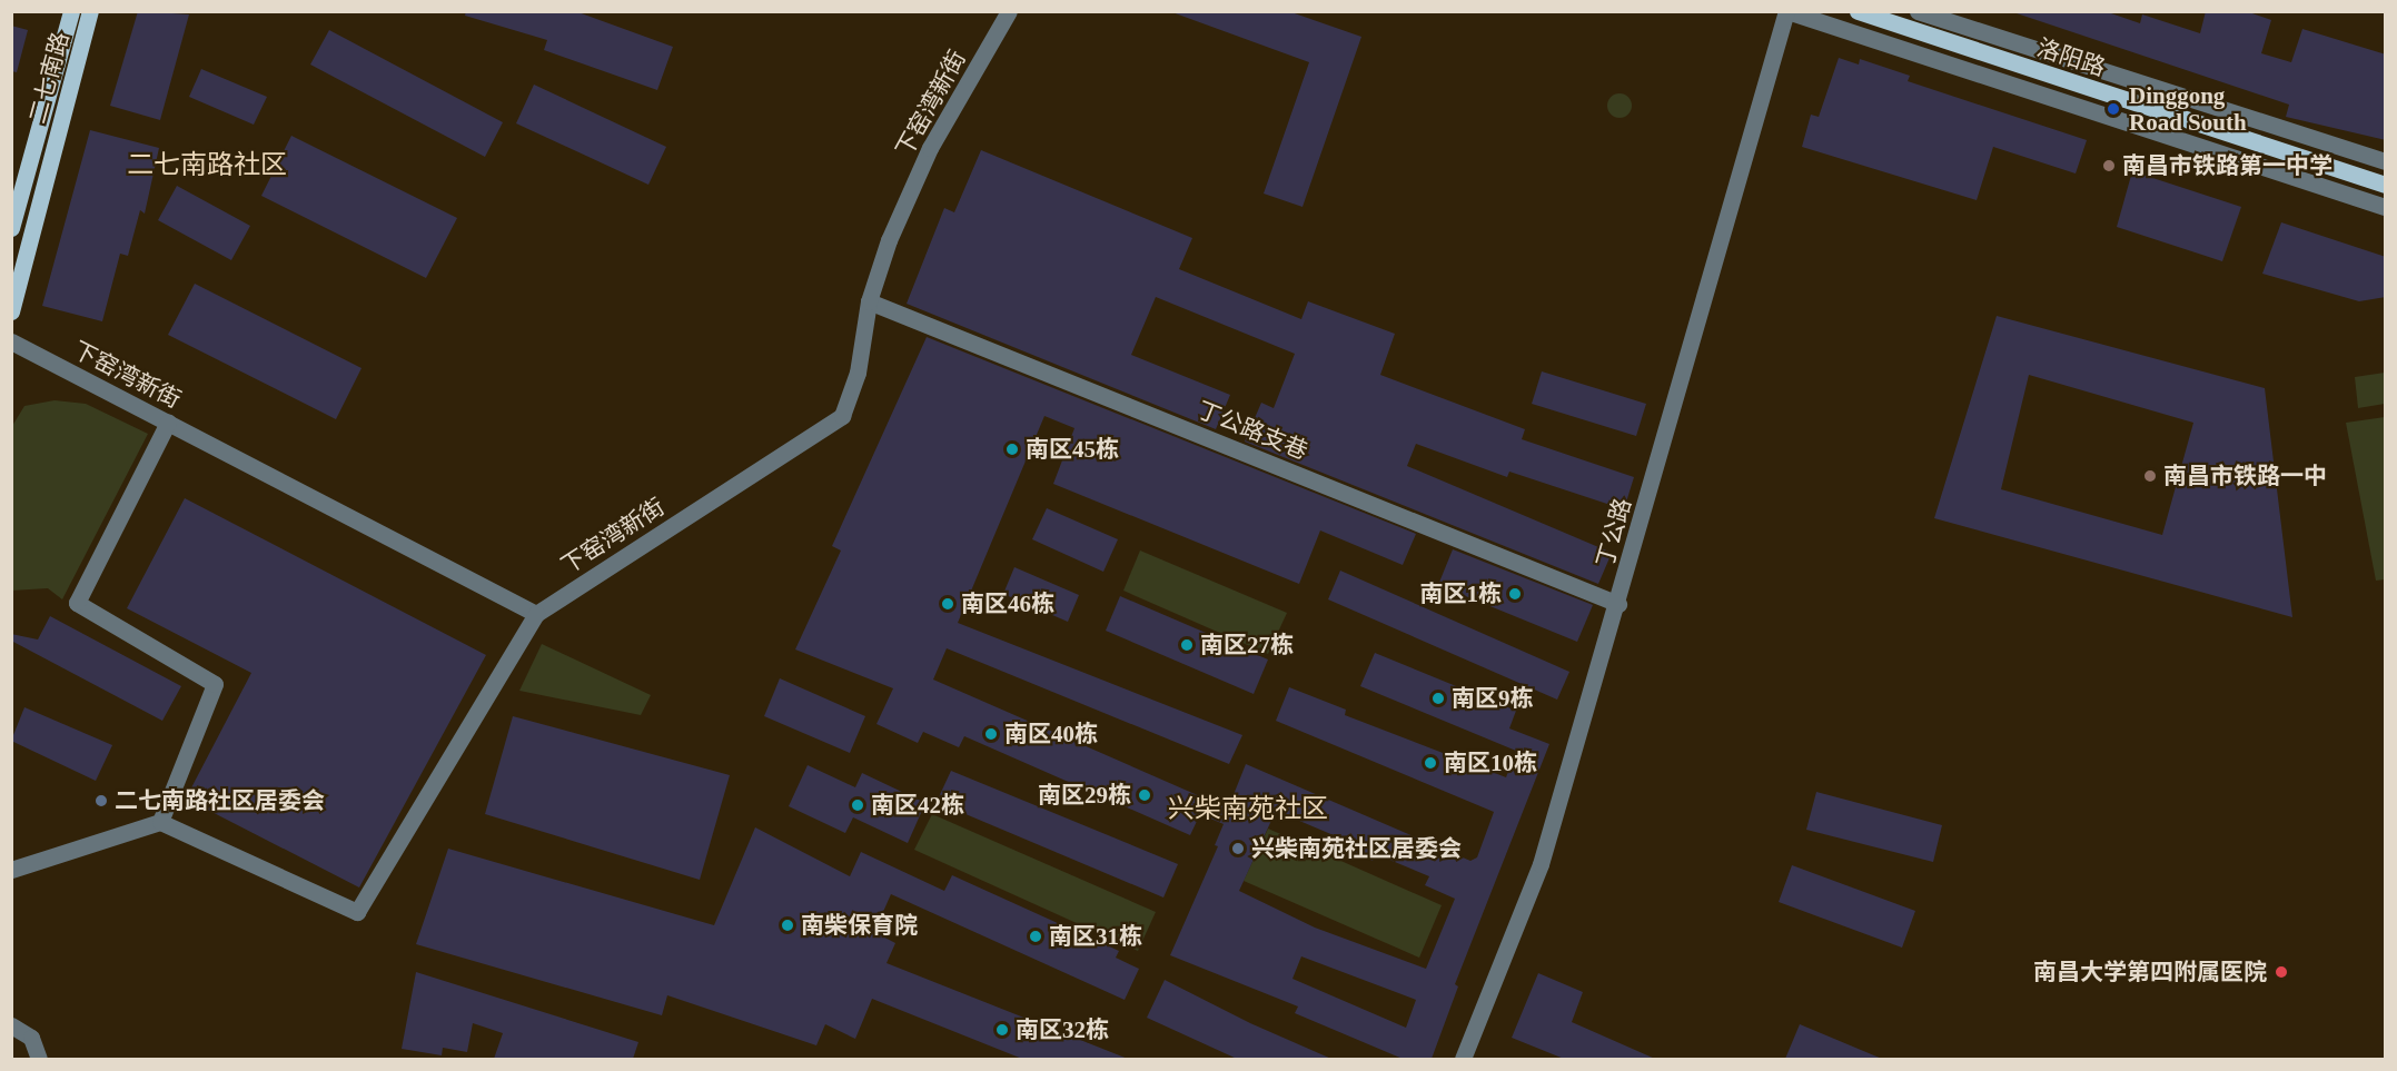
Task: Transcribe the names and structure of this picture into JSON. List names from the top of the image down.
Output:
{
  "streets": {
    "main road": ["洛阳路", "二七南路"],
    "street": ["下窑湾新街", "丁公路支巷", "丁公路"]
  },
  "crossings": [
    ["下窑湾新街", "丁公路支巷"],
    ["丁公路支巷", "丁公路"]
  ],
  "districts": ["二七南路社区", "兴柴南苑社区"],
  "places": [
    "Dinggong Road South",
    "南昌市铁路第一中学",
    "南区45栋",
    "南昌市铁路一中",
    "南区1栋",
    "南区46栋",
    "南区27栋",
    "南区9栋",
    "南区40栋",
    "南区10栋",
    "南区29栋",
    "二七南路社区居委会",
    "南区42栋",
    "兴柴南苑社区居委会",
    "南柴保育院",
    "南区31栋",
    "南昌大学第四附属医院",
    "南区32栋"
  ]
}
